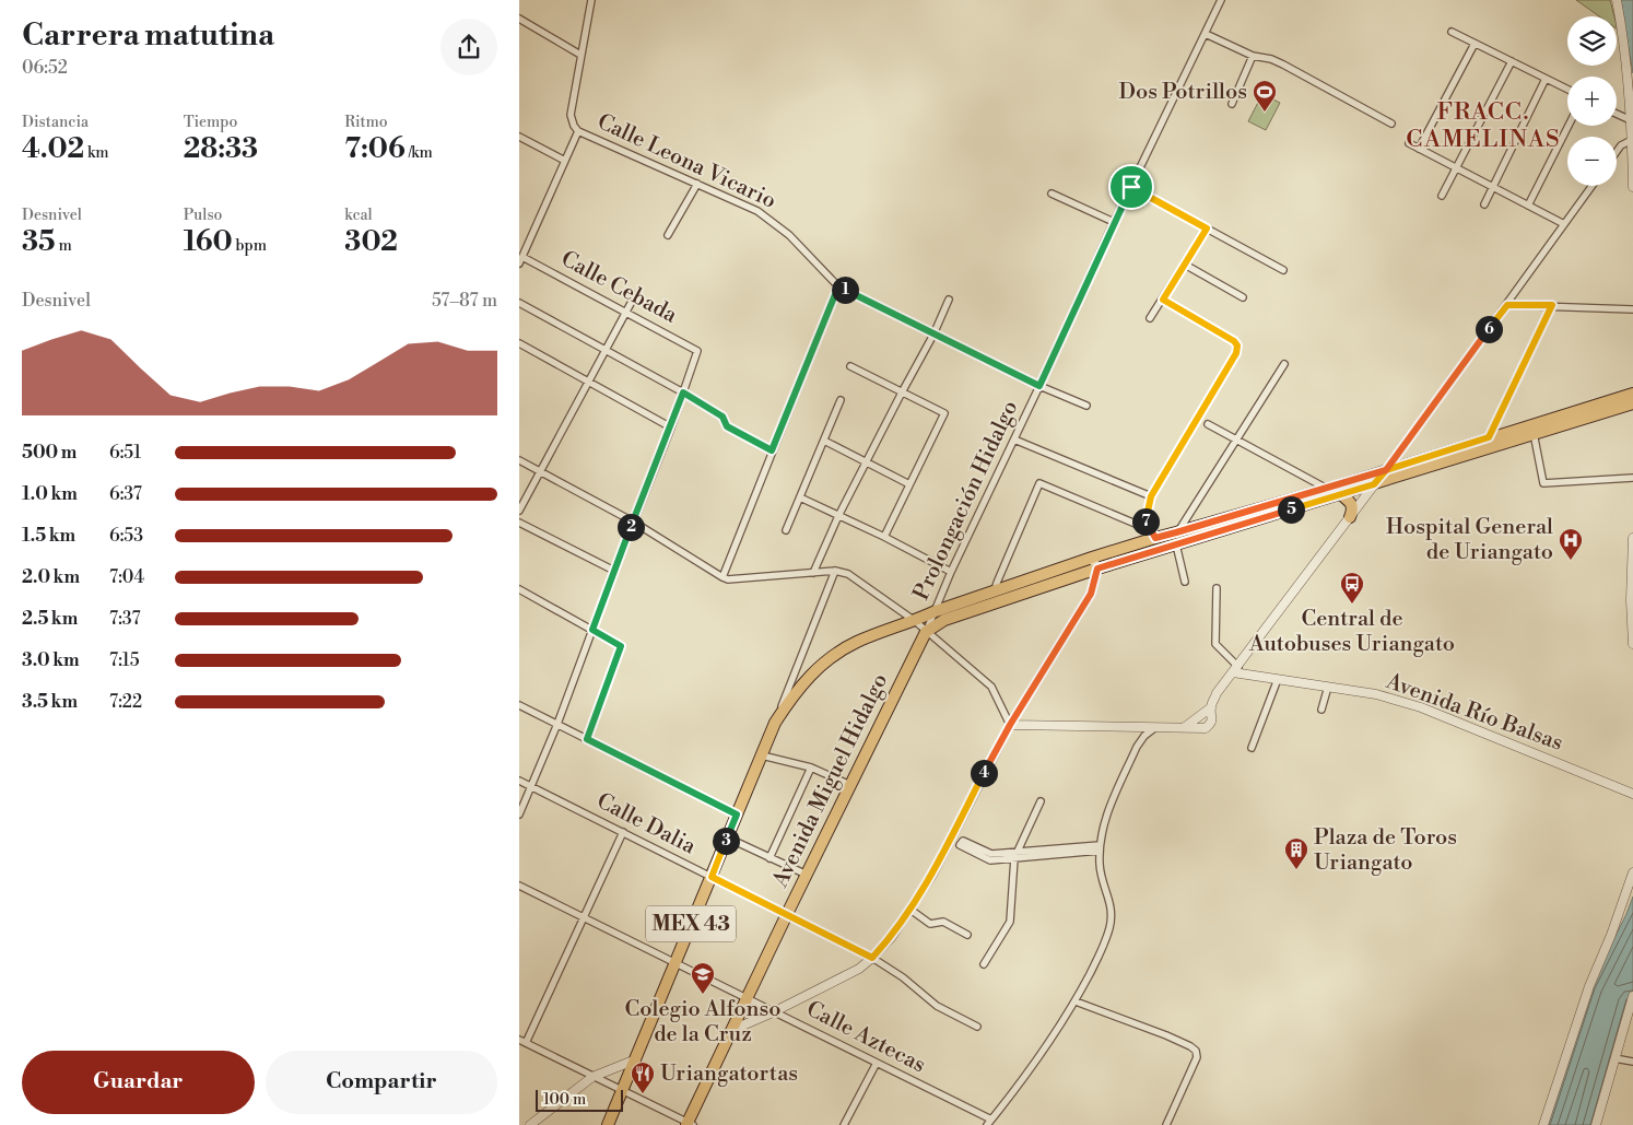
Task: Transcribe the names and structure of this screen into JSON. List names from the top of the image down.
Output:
{
  "streets": {
    "main road": ["Avenida Miguel Hidalgo", "MEX 43"],
    "street": [
      "Calle Leona Vicario",
      "Calle Cebada",
      "Prolongación Hidalgo",
      "Avenida Río Balsas",
      "Calle Dalia",
      "Calle Aztecas"
    ]
  },
  "crossings": [
    ["Calle Leona Vicario", "Prolongación Hidalgo"],
    ["Prolongación Hidalgo", "Avenida Miguel Hidalgo"],
    ["Prolongación Hidalgo", "MEX 43"],
    ["Avenida Miguel Hidalgo", "Calle Dalia"],
    ["Avenida Miguel Hidalgo", "MEX 43"],
    ["Avenida Miguel Hidalgo", "Calle Aztecas"],
    ["Calle Dalia", "MEX 43"],
    ["MEX 43", "Calle Aztecas"]
  ],
  "districts": ["FRACC. CAMELINAS"],
  "places": {
    "sports": ["Dos Potrillos"],
    "hospital": ["Hospital General de Uriangato"],
    "bus stop": ["Central de Autobuses Uriangato"],
    "building": ["Plaza de Toros Uriangato"],
    "school or university": ["Colegio Alfonso de la Cruz"],
    "restaurant": ["Uriangatortas"]
  },
  "scale_bar": "100 m",
  "page": {
    "heading": ["Carrera matutina", "06:52"],
    "map_buttons": ["+", "−"],
    "stats": [
      ["Distancia", "4.02 km"],
      ["Tiempo", "28:33"],
      ["Ritmo", "7:06 /km"],
      ["Desnivel", "35 m"],
      ["Pulso", "160 bpm"],
      ["kcal", "302"]
    ],
    "pins": [
      "1",
      "6",
      "5",
      "7",
      "2",
      "4",
      "3"
    ],
    "chart": ["Desnivel", "57–87 m"],
    "list": [
      {
        "name": "500 m",
        "note": "6:51"
      },
      {
        "name": "1.0 km",
        "note": "6:37"
      },
      {
        "name": "1.5 km",
        "note": "6:53"
      },
      {
        "name": "2.0 km",
        "note": "7:04"
      },
      {
        "name": "2.5 km",
        "note": "7:37"
      },
      {
        "name": "3.0 km",
        "note": "7:15"
      },
      {
        "name": "3.5 km",
        "note": "7:22"
      }
    ],
    "buttons": ["Guardar", "Compartir"],
    "scale": "100 m"
  }
}
